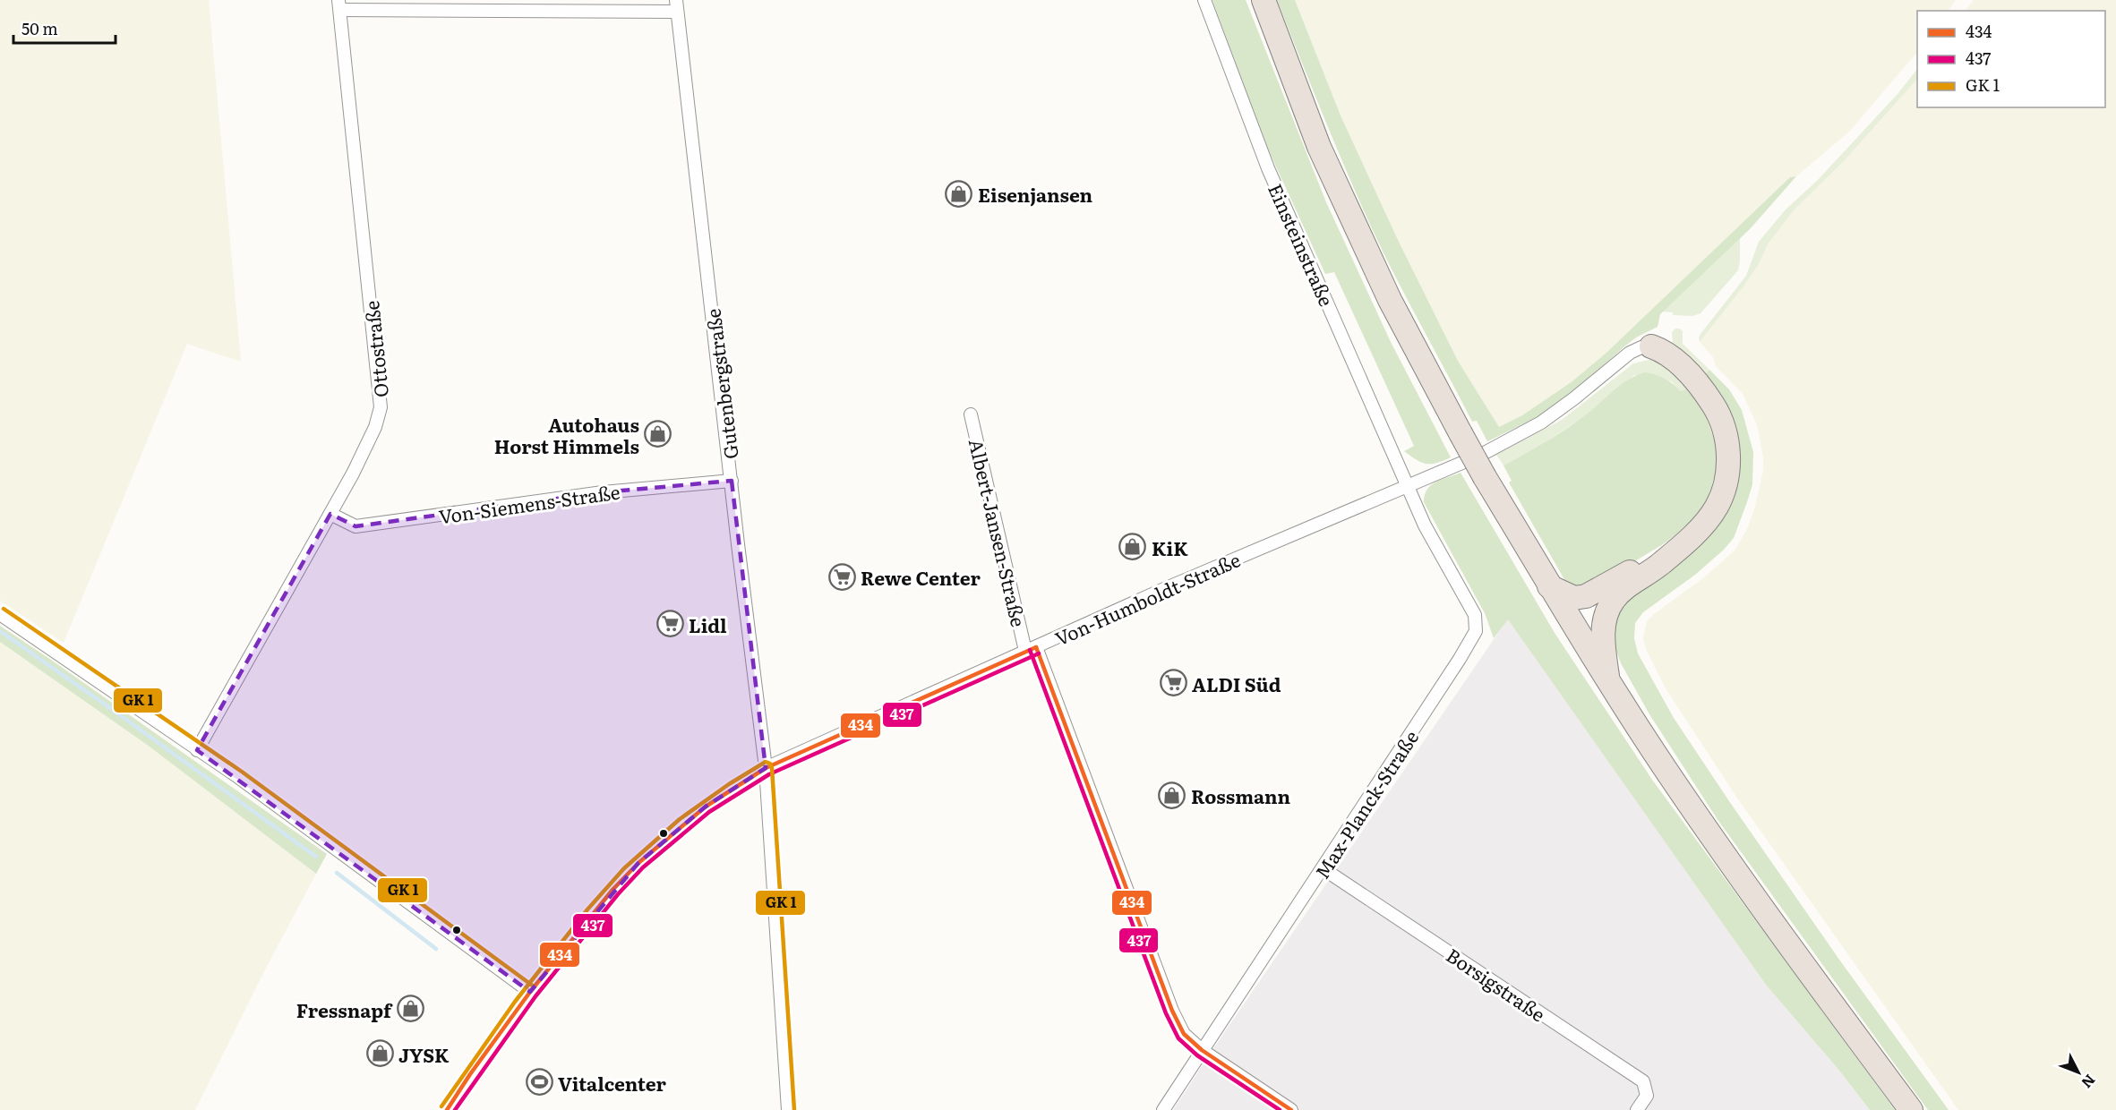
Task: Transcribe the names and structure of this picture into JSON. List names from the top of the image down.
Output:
{
  "streets": {
    "street": [
      "Einsteinstraße",
      "Ottostraße",
      "Gutenbergstraße",
      "Von-Siemens-Straße",
      "Albert-Jansen-Straße",
      "Von-Humboldt-Straße",
      "Max-Planck-Straße",
      "Borsigstraße"
    ]
  },
  "crossings": [
    ["Einsteinstraße", "Von-Humboldt-Straße"],
    ["Einsteinstraße", "Max-Planck-Straße"],
    ["Ottostraße", "Von-Siemens-Straße"],
    ["Gutenbergstraße", "Von-Siemens-Straße"],
    ["Gutenbergstraße", "Von-Humboldt-Straße"],
    ["Albert-Jansen-Straße", "Von-Humboldt-Straße"],
    ["Albert-Jansen-Straße", "Max-Planck-Straße"],
    ["Von-Humboldt-Straße", "Max-Planck-Straße"],
    ["Max-Planck-Straße", "Borsigstraße"]
  ],
  "places": {
    "shop": [
      "Eisenjansen",
      "Autohaus Horst Himmels",
      "KiK",
      "Rossmann",
      "Fressnapf",
      "JYSK"
    ],
    "supermarket": ["Rewe Center", "Lidl", "ALDI Süd"],
    "sports": ["Vitalcenter"]
  },
  "lines": ["transit line 434", "transit line 437"],
  "legend": ["434", "437", "GK 1"],
  "scale_bar": "50 m",
  "north": "bottom right"
}
